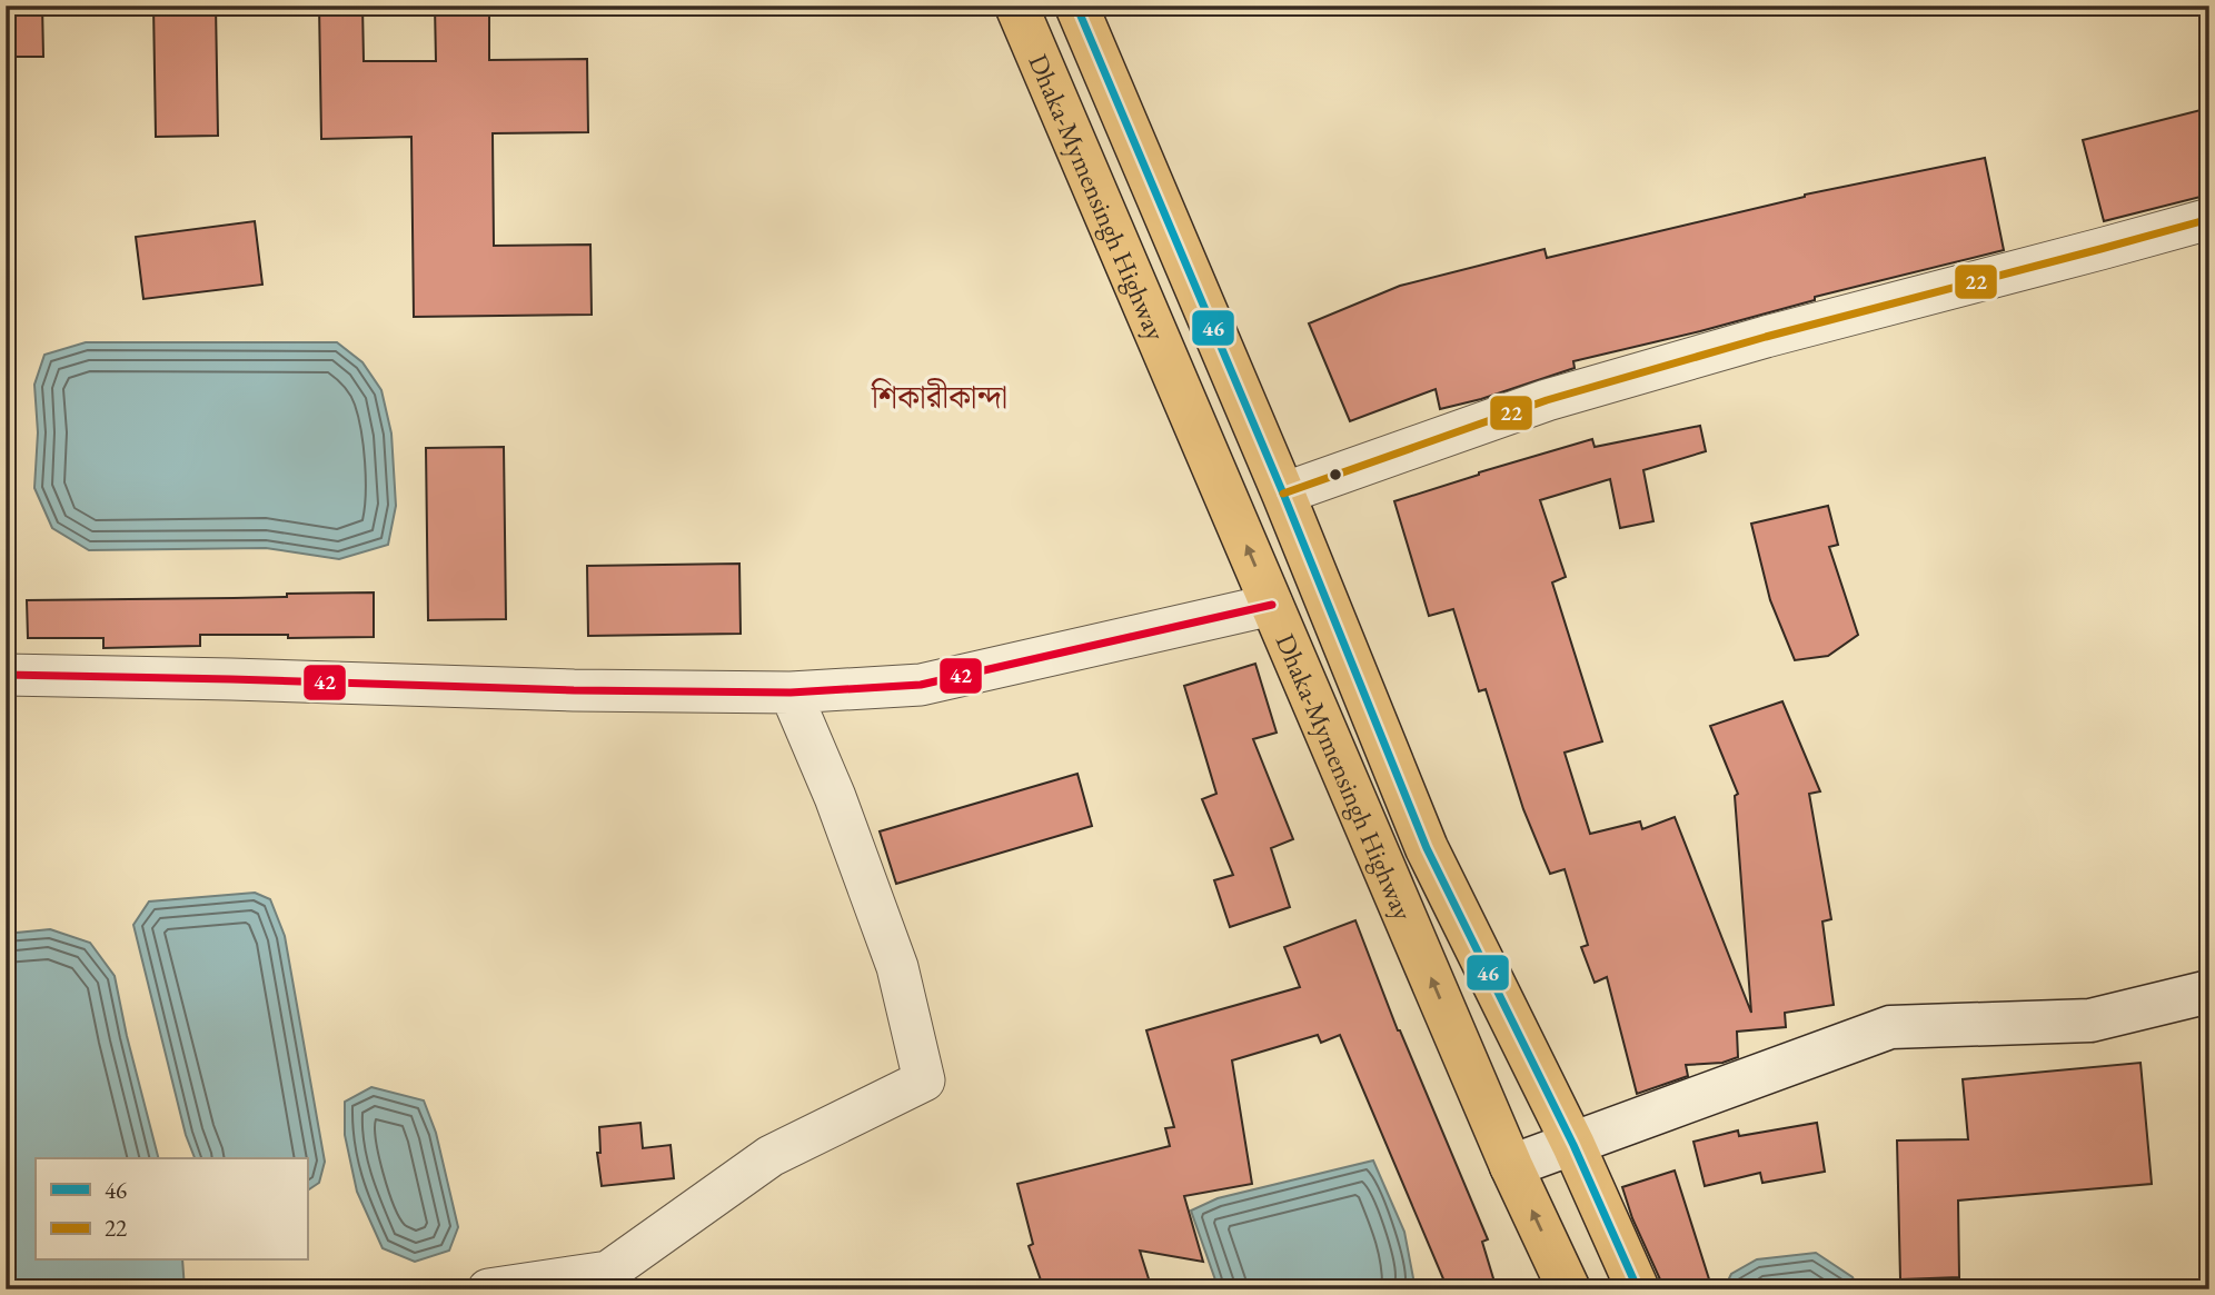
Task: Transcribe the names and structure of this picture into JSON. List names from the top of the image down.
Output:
{
  "streets": {
    "highway": ["Dhaka-Mymensingh Highway"]
  },
  "districts": ["শিকারীকান্দা"],
  "lines": ["transit line 46", "transit line 22", "transit line 42"],
  "legend": ["46", "22"]
}
